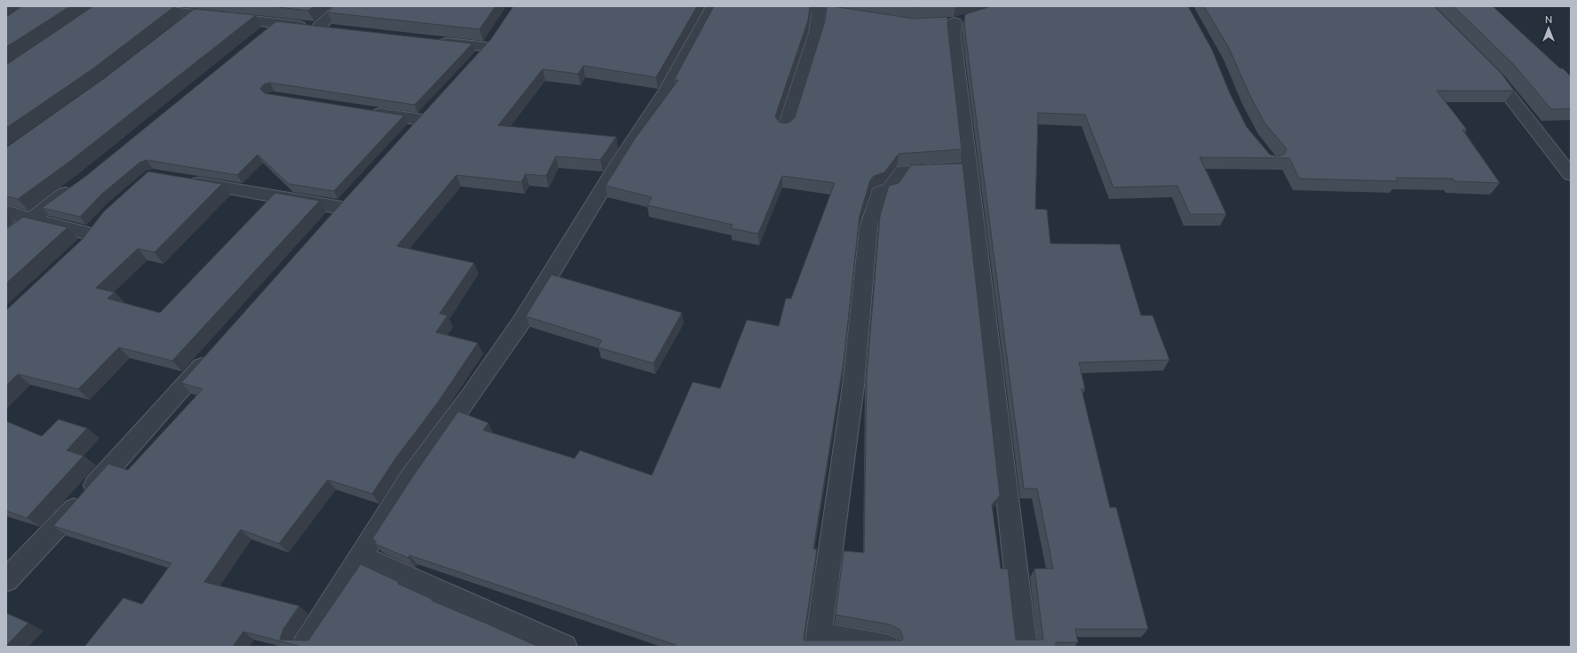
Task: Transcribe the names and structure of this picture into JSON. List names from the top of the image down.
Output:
{
  "north": "top"
}
